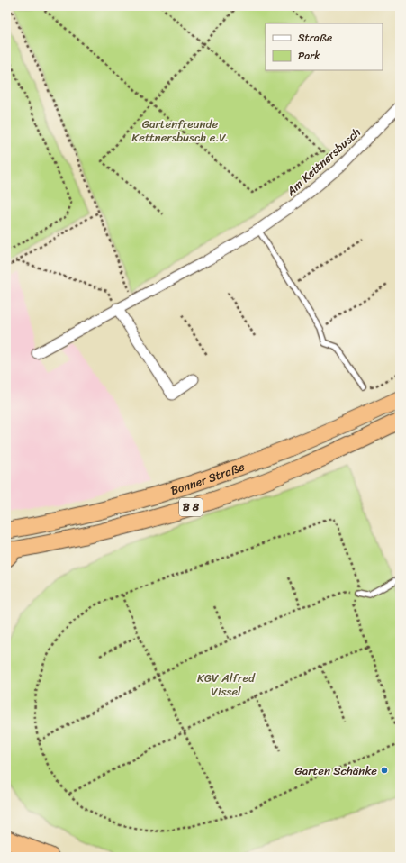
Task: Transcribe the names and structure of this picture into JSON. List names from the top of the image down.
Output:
{
  "streets": {
    "highway": ["Bonner Straße", "B 8"],
    "street": ["Am Kettnersbusch"]
  },
  "parks": ["Gartenfreunde Kettnersbusch e.V.", "KGV Alfred Vissel"],
  "places": ["Garten Schänke"],
  "legend": ["Straße", "Park"]
}
